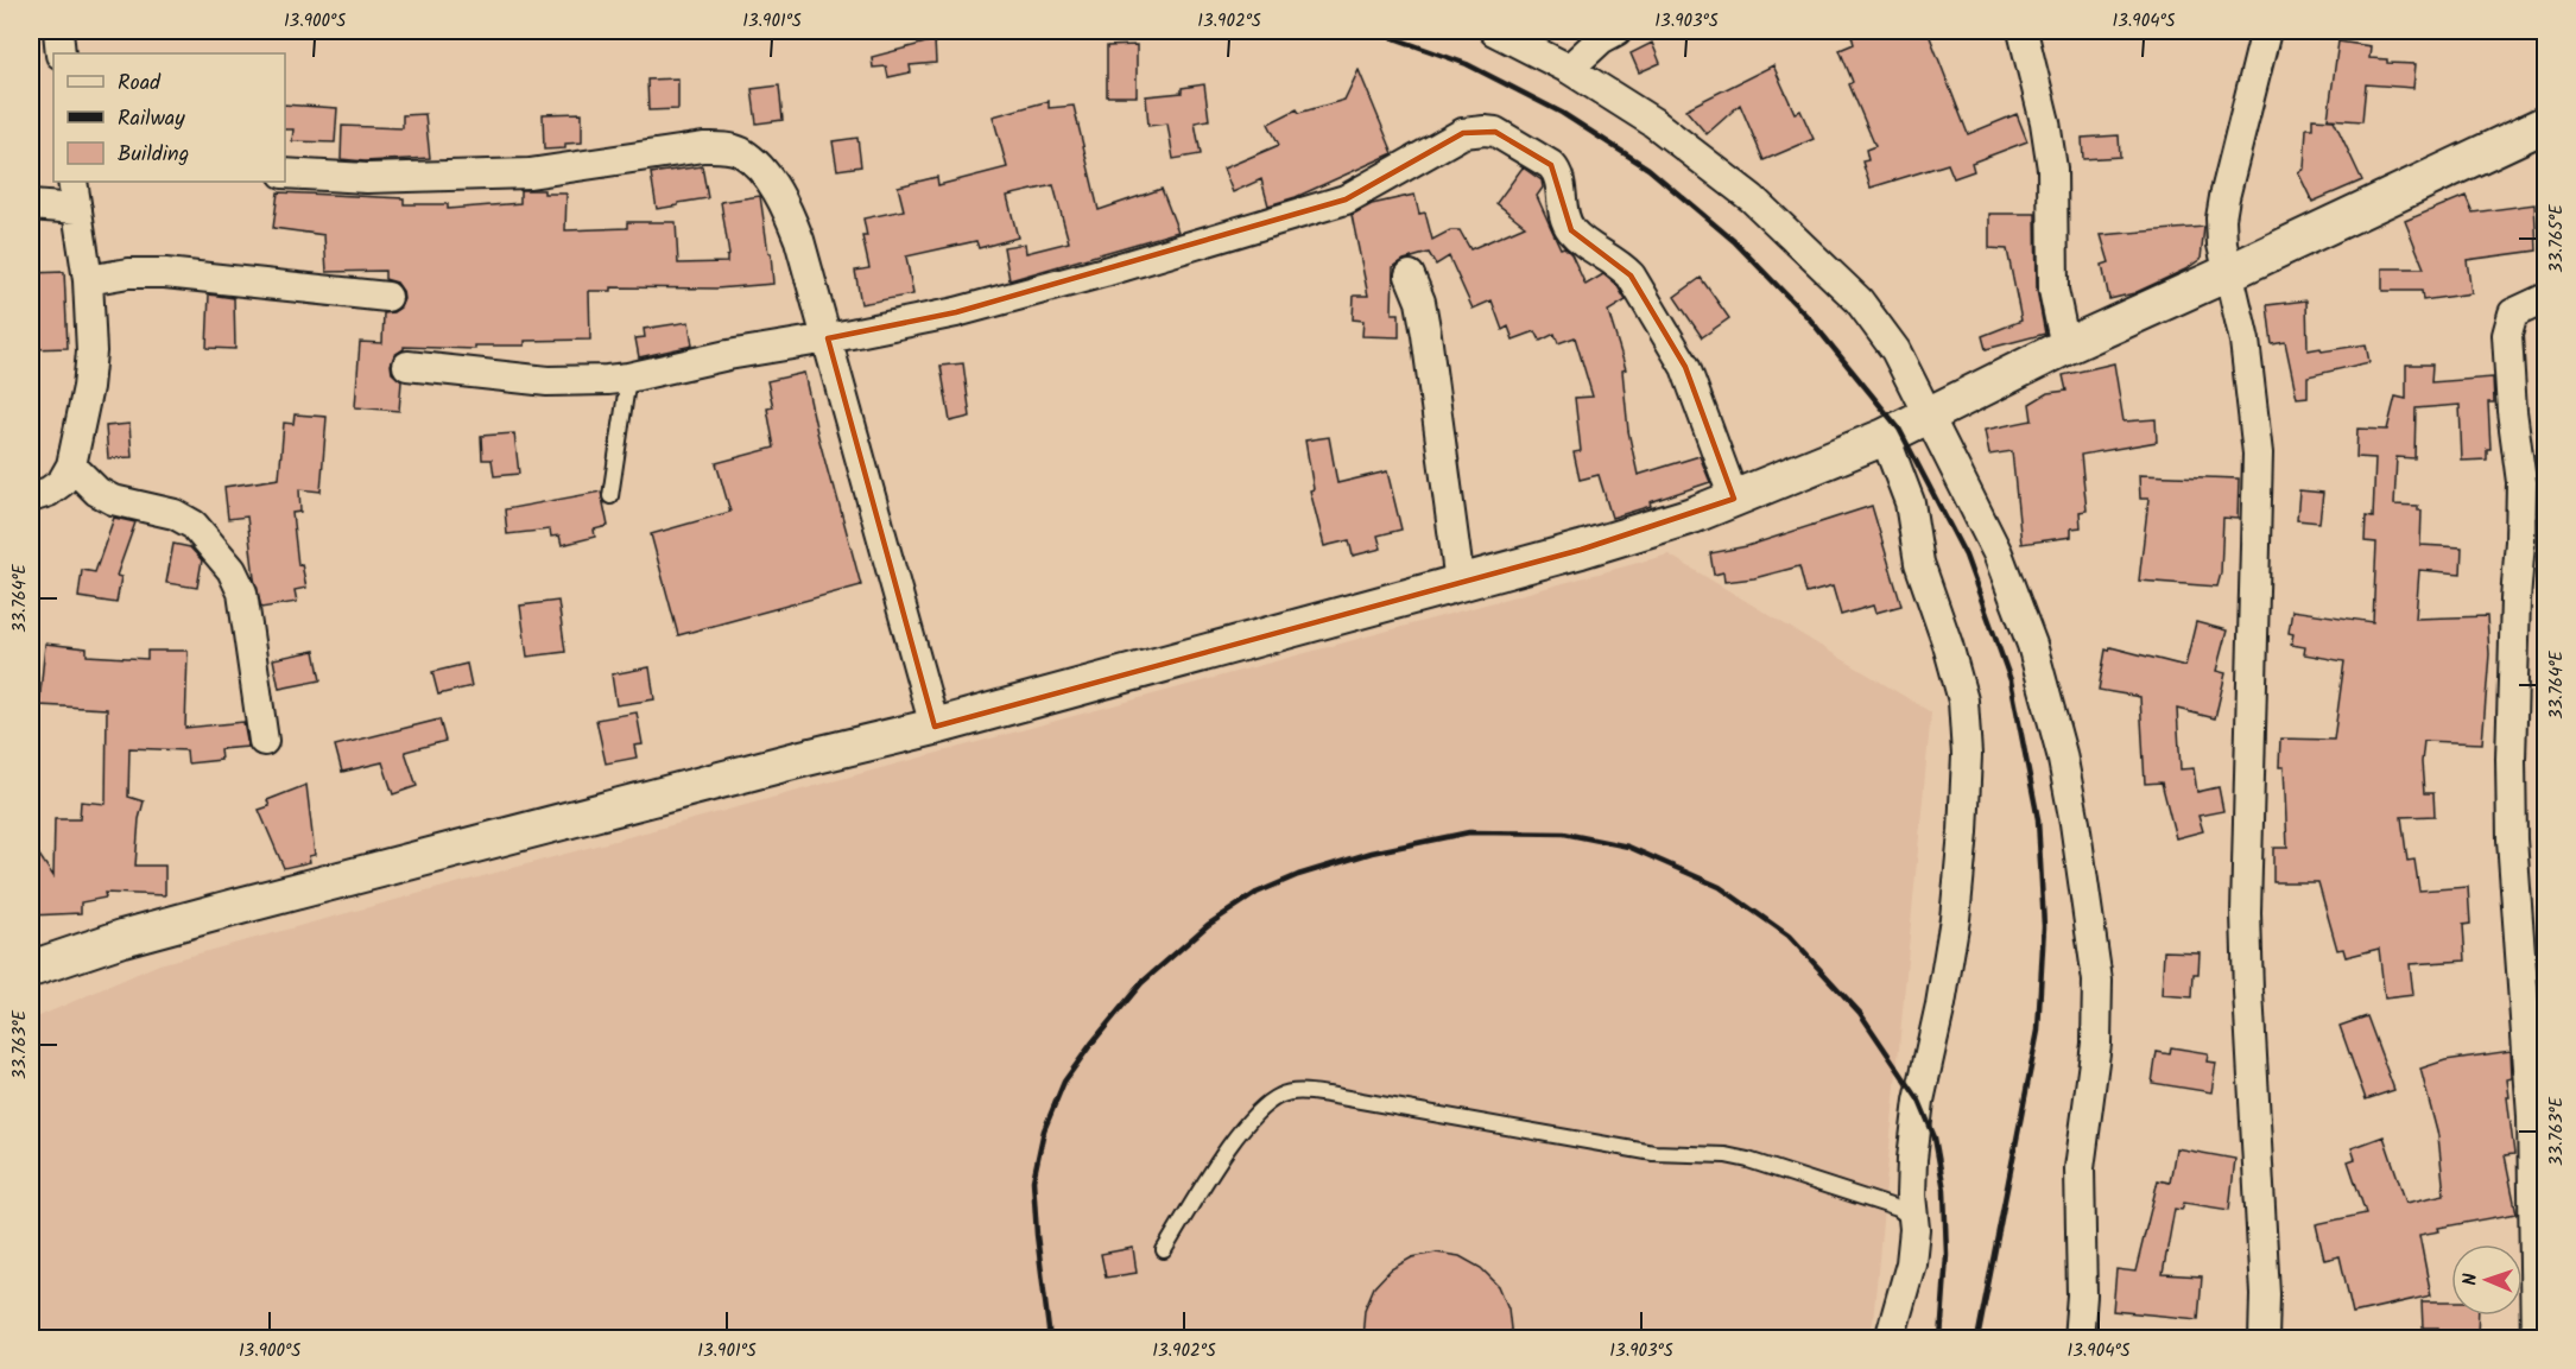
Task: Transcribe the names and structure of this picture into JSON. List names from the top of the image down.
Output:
{
  "legend": ["Road", "Railway", "Building"],
  "north": "left",
  "coordinates": [
    "13.900°S",
    "13.901°S",
    "13.902°S",
    "13.903°S",
    "13.904°S",
    "33.765°E",
    "33.764°E",
    "33.763°E"
  ]
}
